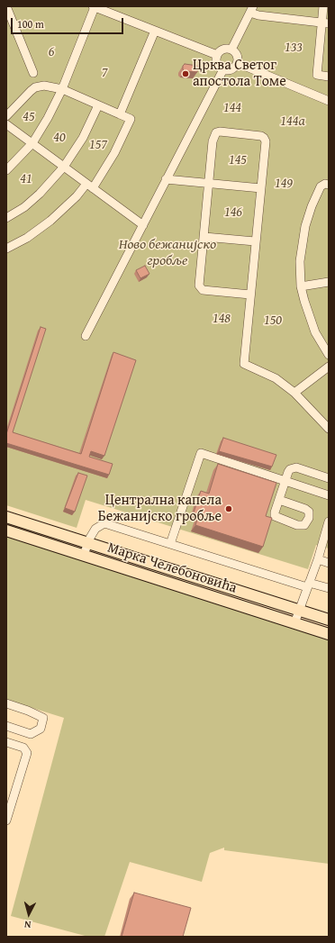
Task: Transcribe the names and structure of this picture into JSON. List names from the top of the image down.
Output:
{
  "streets": {
    "main road": ["Марка Челебоновића"]
  },
  "parks": [
    "133",
    "6",
    "7",
    "144",
    "45",
    "144a",
    "40",
    "157",
    "145",
    "41",
    "149",
    "146",
    "Ново бежанијско гробље",
    "148",
    "150"
  ],
  "places": ["Црква Светог апостола Томе", "Централна капела Бежанијско гробље"],
  "scale_bar": "100 m",
  "north": "bottom"
}
